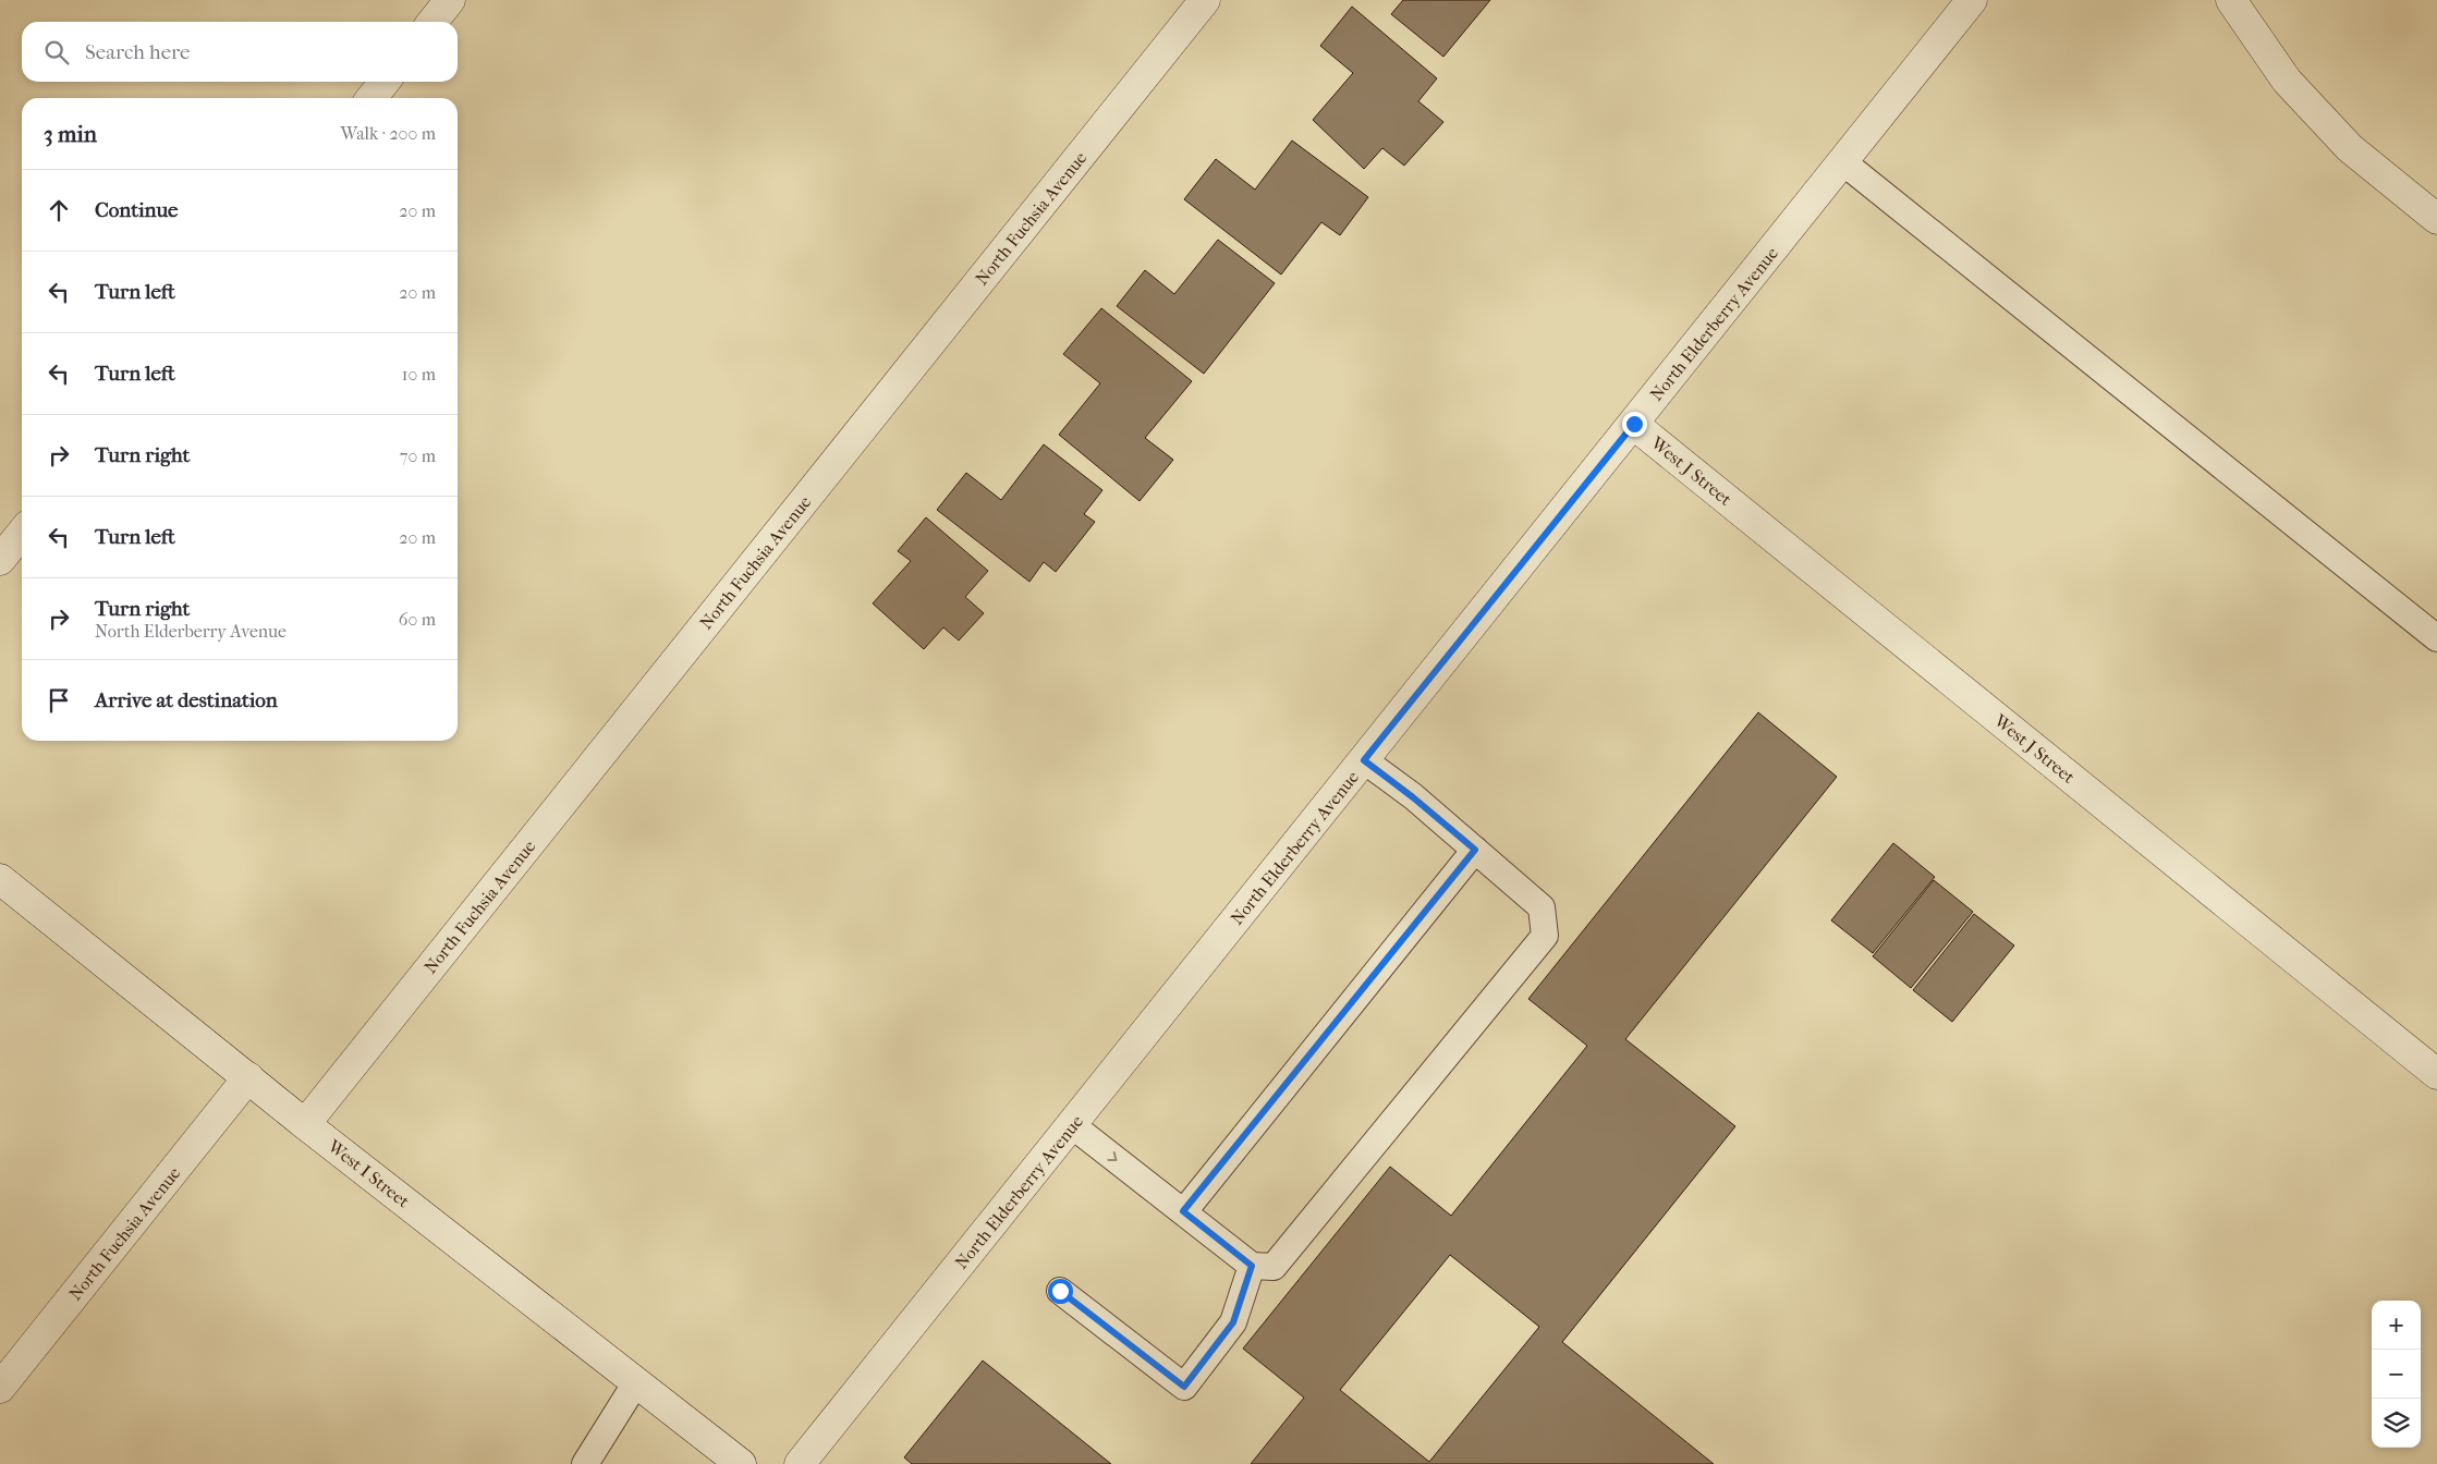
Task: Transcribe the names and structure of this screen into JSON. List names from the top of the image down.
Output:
{
  "streets": {
    "street": [
      "North Fuchsia Avenue",
      "North Elderberry Avenue",
      "West J Street",
      "West I Street"
    ]
  },
  "crossings": [
    ["North Fuchsia Avenue", "West I Street"],
    ["North Elderberry Avenue", "West J Street"]
  ],
  "page": {
    "search": "Search here",
    "heading": ["3 min", "Walk · 200 m"],
    "list": [
      ["Continue", "20 m"],
      ["Turn left", "20 m"],
      ["Turn left", "10 m"],
      ["Turn right", "70 m"],
      ["Turn left", "20 m"],
      ["Turn right", "North Elderberry Avenue", "60 m"],
      "Arrive at destination"
    ],
    "map_buttons": ["+", "−"]
  }
}
